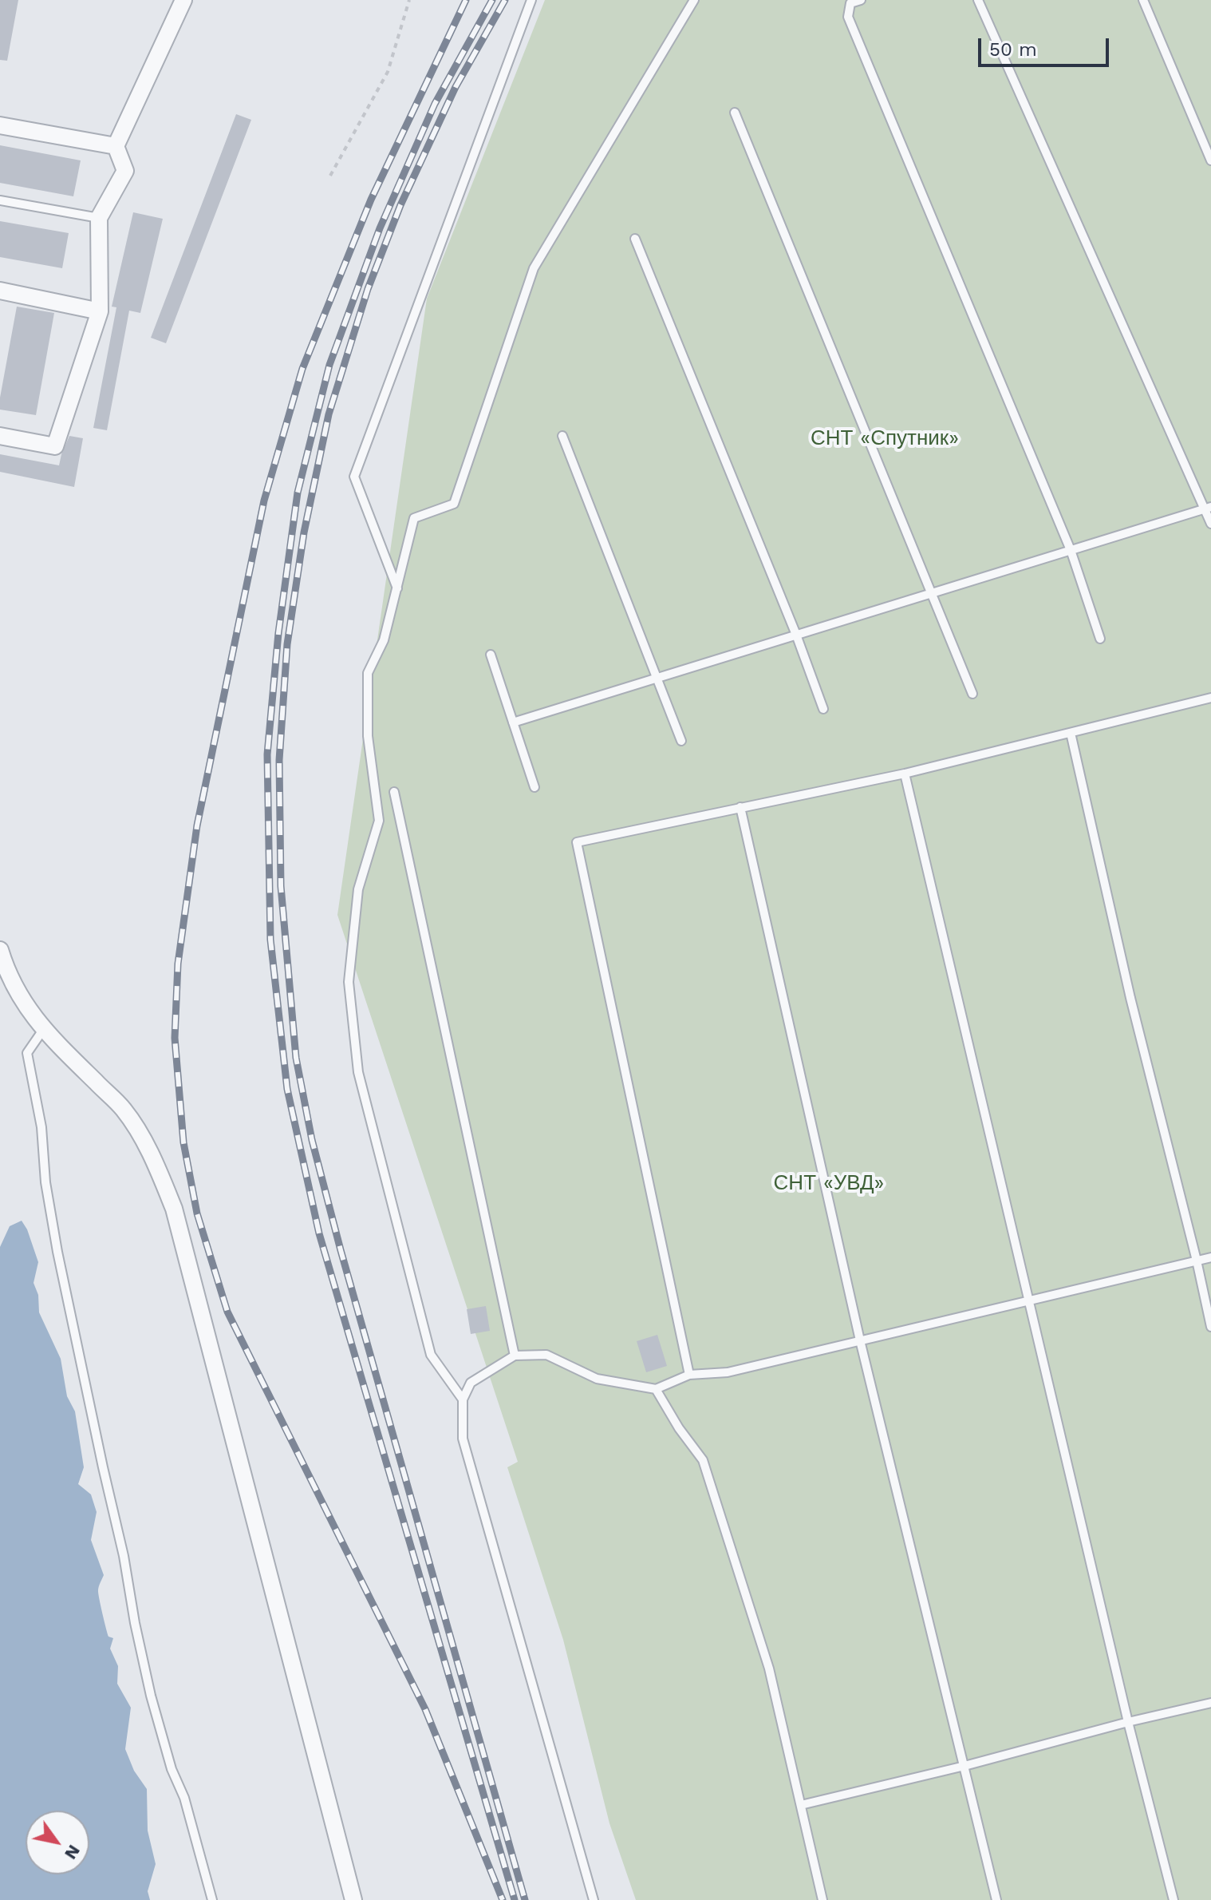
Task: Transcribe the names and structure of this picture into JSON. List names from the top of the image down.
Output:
{
  "parks": ["СНТ «Спутник»", "СНТ «УВД»"],
  "scale_bar": "50 m",
  "north": "bottom right"
}
